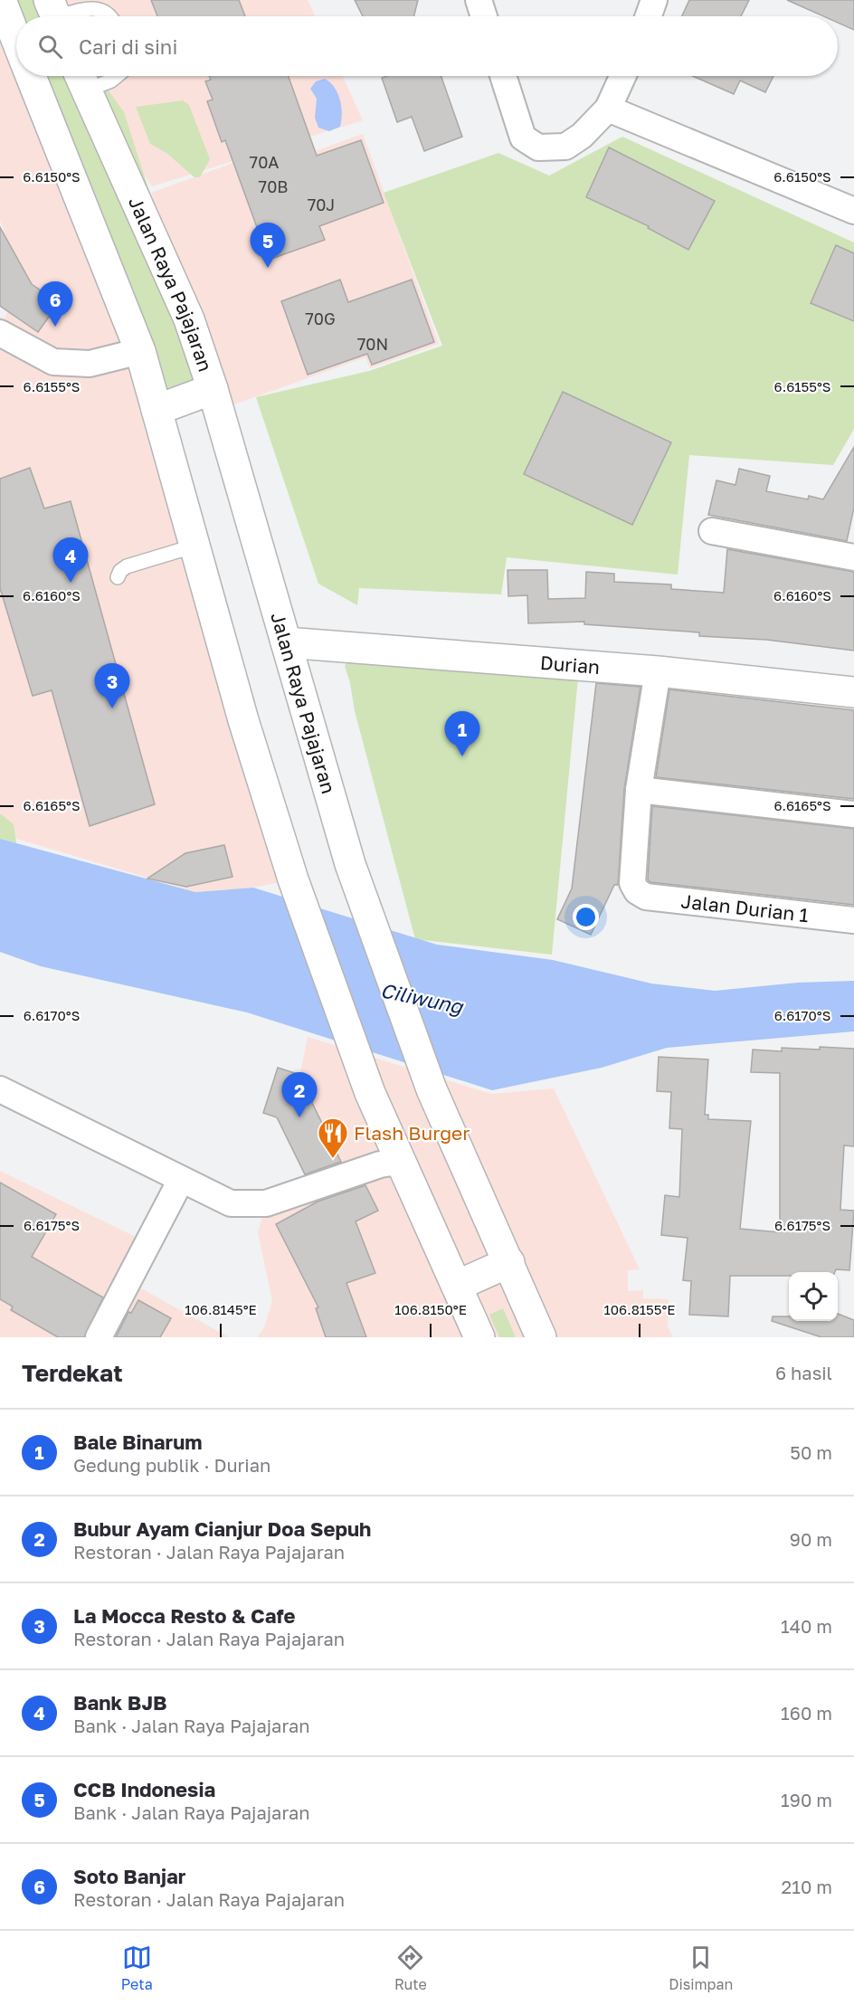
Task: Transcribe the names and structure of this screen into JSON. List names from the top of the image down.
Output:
{
  "streets": {
    "main road": ["Jalan Raya Pajajaran", "Durian"],
    "street": ["Jalan Durian 1"]
  },
  "crossings": [
    ["Jalan Raya Pajajaran", "Durian"]
  ],
  "water": ["Ciliwung"],
  "places": {
    "restaurant": ["Flash Burger"]
  },
  "house_numbers": [
    "70A",
    "70B",
    "70J",
    "70G",
    "70N"
  ],
  "page": {
    "search": "Cari di sini",
    "pins": [
      "5",
      "6",
      "4",
      "3",
      "1",
      "2"
    ],
    "heading": ["Terdekat", "6 hasil"],
    "list": [
      {
        "mark": "1",
        "name": "Bale Binarum",
        "note": "Gedung publik · Durian",
        "value": "50 m"
      },
      {
        "mark": "2",
        "name": "Bubur Ayam Cianjur Doa Sepuh",
        "note": "Restoran · Jalan Raya Pajajaran",
        "value": "90 m"
      },
      {
        "mark": "3",
        "name": "La Mocca Resto & Cafe",
        "note": "Restoran · Jalan Raya Pajajaran",
        "value": "140 m"
      },
      {
        "mark": "4",
        "name": "Bank BJB",
        "note": "Bank · Jalan Raya Pajajaran",
        "value": "160 m"
      },
      {
        "mark": "5",
        "name": "CCB Indonesia",
        "note": "Bank · Jalan Raya Pajajaran",
        "value": "190 m"
      },
      {
        "mark": "6",
        "name": "Soto Banjar",
        "note": "Restoran · Jalan Raya Pajajaran",
        "value": "210 m"
      }
    ],
    "nav": ["Peta", "Rute", "Disimpan"]
  },
  "coordinates": [
    "6.6150°S",
    "6.6155°S",
    "6.6160°S",
    "6.6165°S",
    "6.6170°S",
    "6.6175°S",
    "106.8145°E",
    "106.8150°E",
    "106.8155°E"
  ]
}
